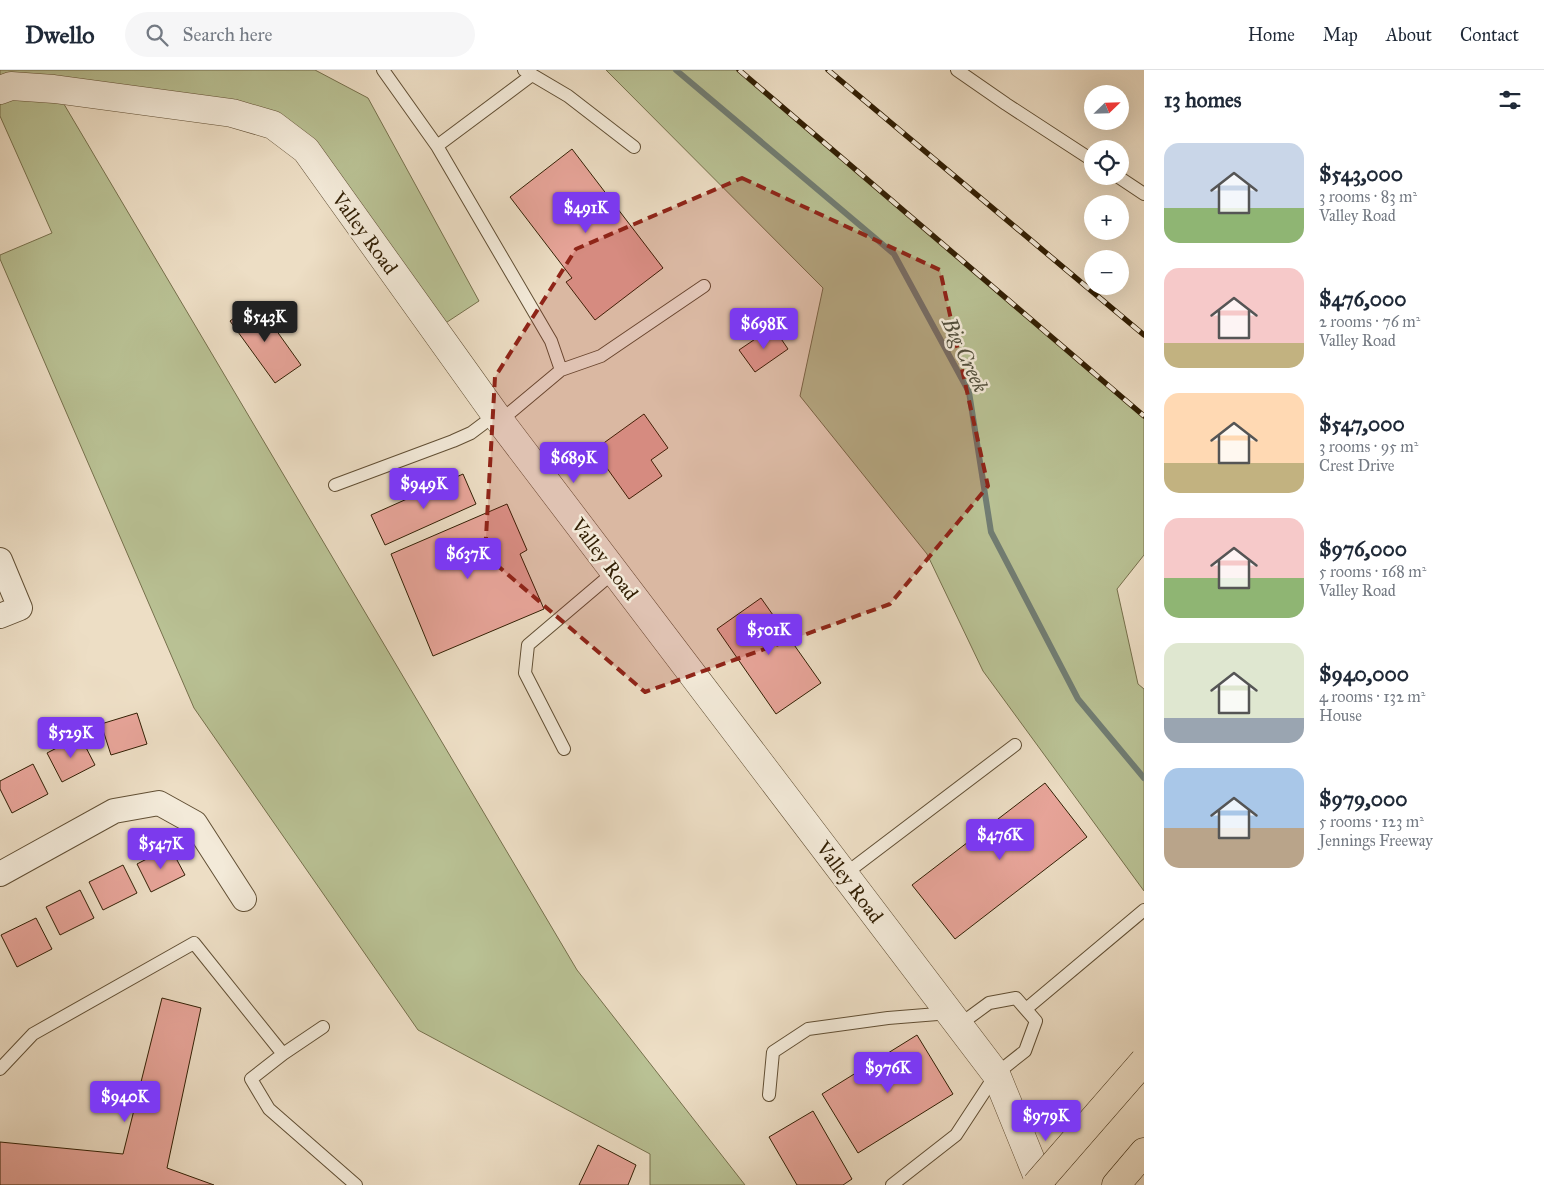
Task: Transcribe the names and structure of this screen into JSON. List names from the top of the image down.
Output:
{
  "streets": {
    "street": ["Valley Road"]
  },
  "water": ["Big Creek"],
  "north": "top right",
  "page": {
    "header": "Dwello",
    "search": "Search here",
    "nav": [
      "Home",
      "Map",
      "About",
      "Contact"
    ],
    "heading": "13 homes",
    "map_buttons": ["+", "−"],
    "list": [
      {
        "name": "$543,000",
        "note": "3 rooms · 83 m² · Valley Road"
      },
      {
        "name": "$476,000",
        "note": "2 rooms · 76 m² · Valley Road"
      },
      {
        "name": "$547,000",
        "note": "3 rooms · 95 m² · Crest Drive"
      },
      {
        "name": "$976,000",
        "note": "5 rooms · 168 m² · Valley Road"
      },
      {
        "name": "$940,000",
        "note": "4 rooms · 132 m² · House"
      },
      {
        "name": "$979,000",
        "note": "5 rooms · 123 m² · Jennings Freeway"
      }
    ],
    "price": [
      "$491K",
      "$543K",
      "$698K",
      "$689K",
      "$949K",
      "$637K",
      "$501K",
      "$529K",
      "$476K",
      "$547K",
      "$976K",
      "$940K",
      "$979K"
    ]
  }
}
